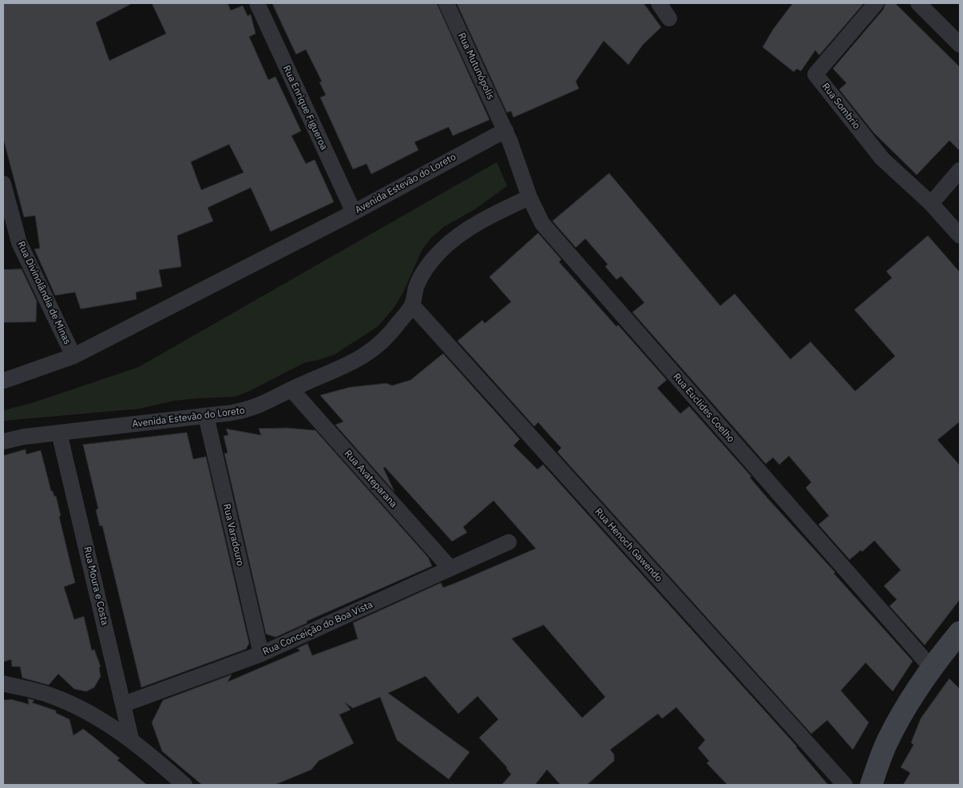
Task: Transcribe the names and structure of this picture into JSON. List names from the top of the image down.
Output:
{
  "streets": {
    "street": [
      "Rua Mutunópolis",
      "Rua Sombrio",
      "Rua Enrique Figueroa",
      "Avenida Estevão do Loreto",
      "Rua Divinolândia de Minas",
      "Rua Euclides Coelho",
      "Rua Avateparana",
      "Rua Varadouro",
      "Rua Henoch Gawendo",
      "Rua Moura e Costa",
      "Rua Conceição do Boa Vista"
    ]
  },
  "crossings": [
    ["Rua Mutunópolis", "Avenida Estevão do Loreto"],
    ["Rua Mutunópolis", "Rua Euclides Coelho"],
    ["Rua Enrique Figueroa", "Avenida Estevão do Loreto"],
    ["Avenida Estevão do Loreto", "Rua Divinolândia de Minas"],
    ["Avenida Estevão do Loreto", "Rua Euclides Coelho"],
    ["Avenida Estevão do Loreto", "Rua Avateparana"],
    ["Avenida Estevão do Loreto", "Rua Varadouro"],
    ["Avenida Estevão do Loreto", "Rua Henoch Gawendo"],
    ["Avenida Estevão do Loreto", "Rua Moura e Costa"],
    ["Rua Avateparana", "Rua Conceição do Boa Vista"],
    ["Rua Varadouro", "Rua Conceição do Boa Vista"],
    ["Rua Moura e Costa", "Rua Conceição do Boa Vista"]
  ]
}
